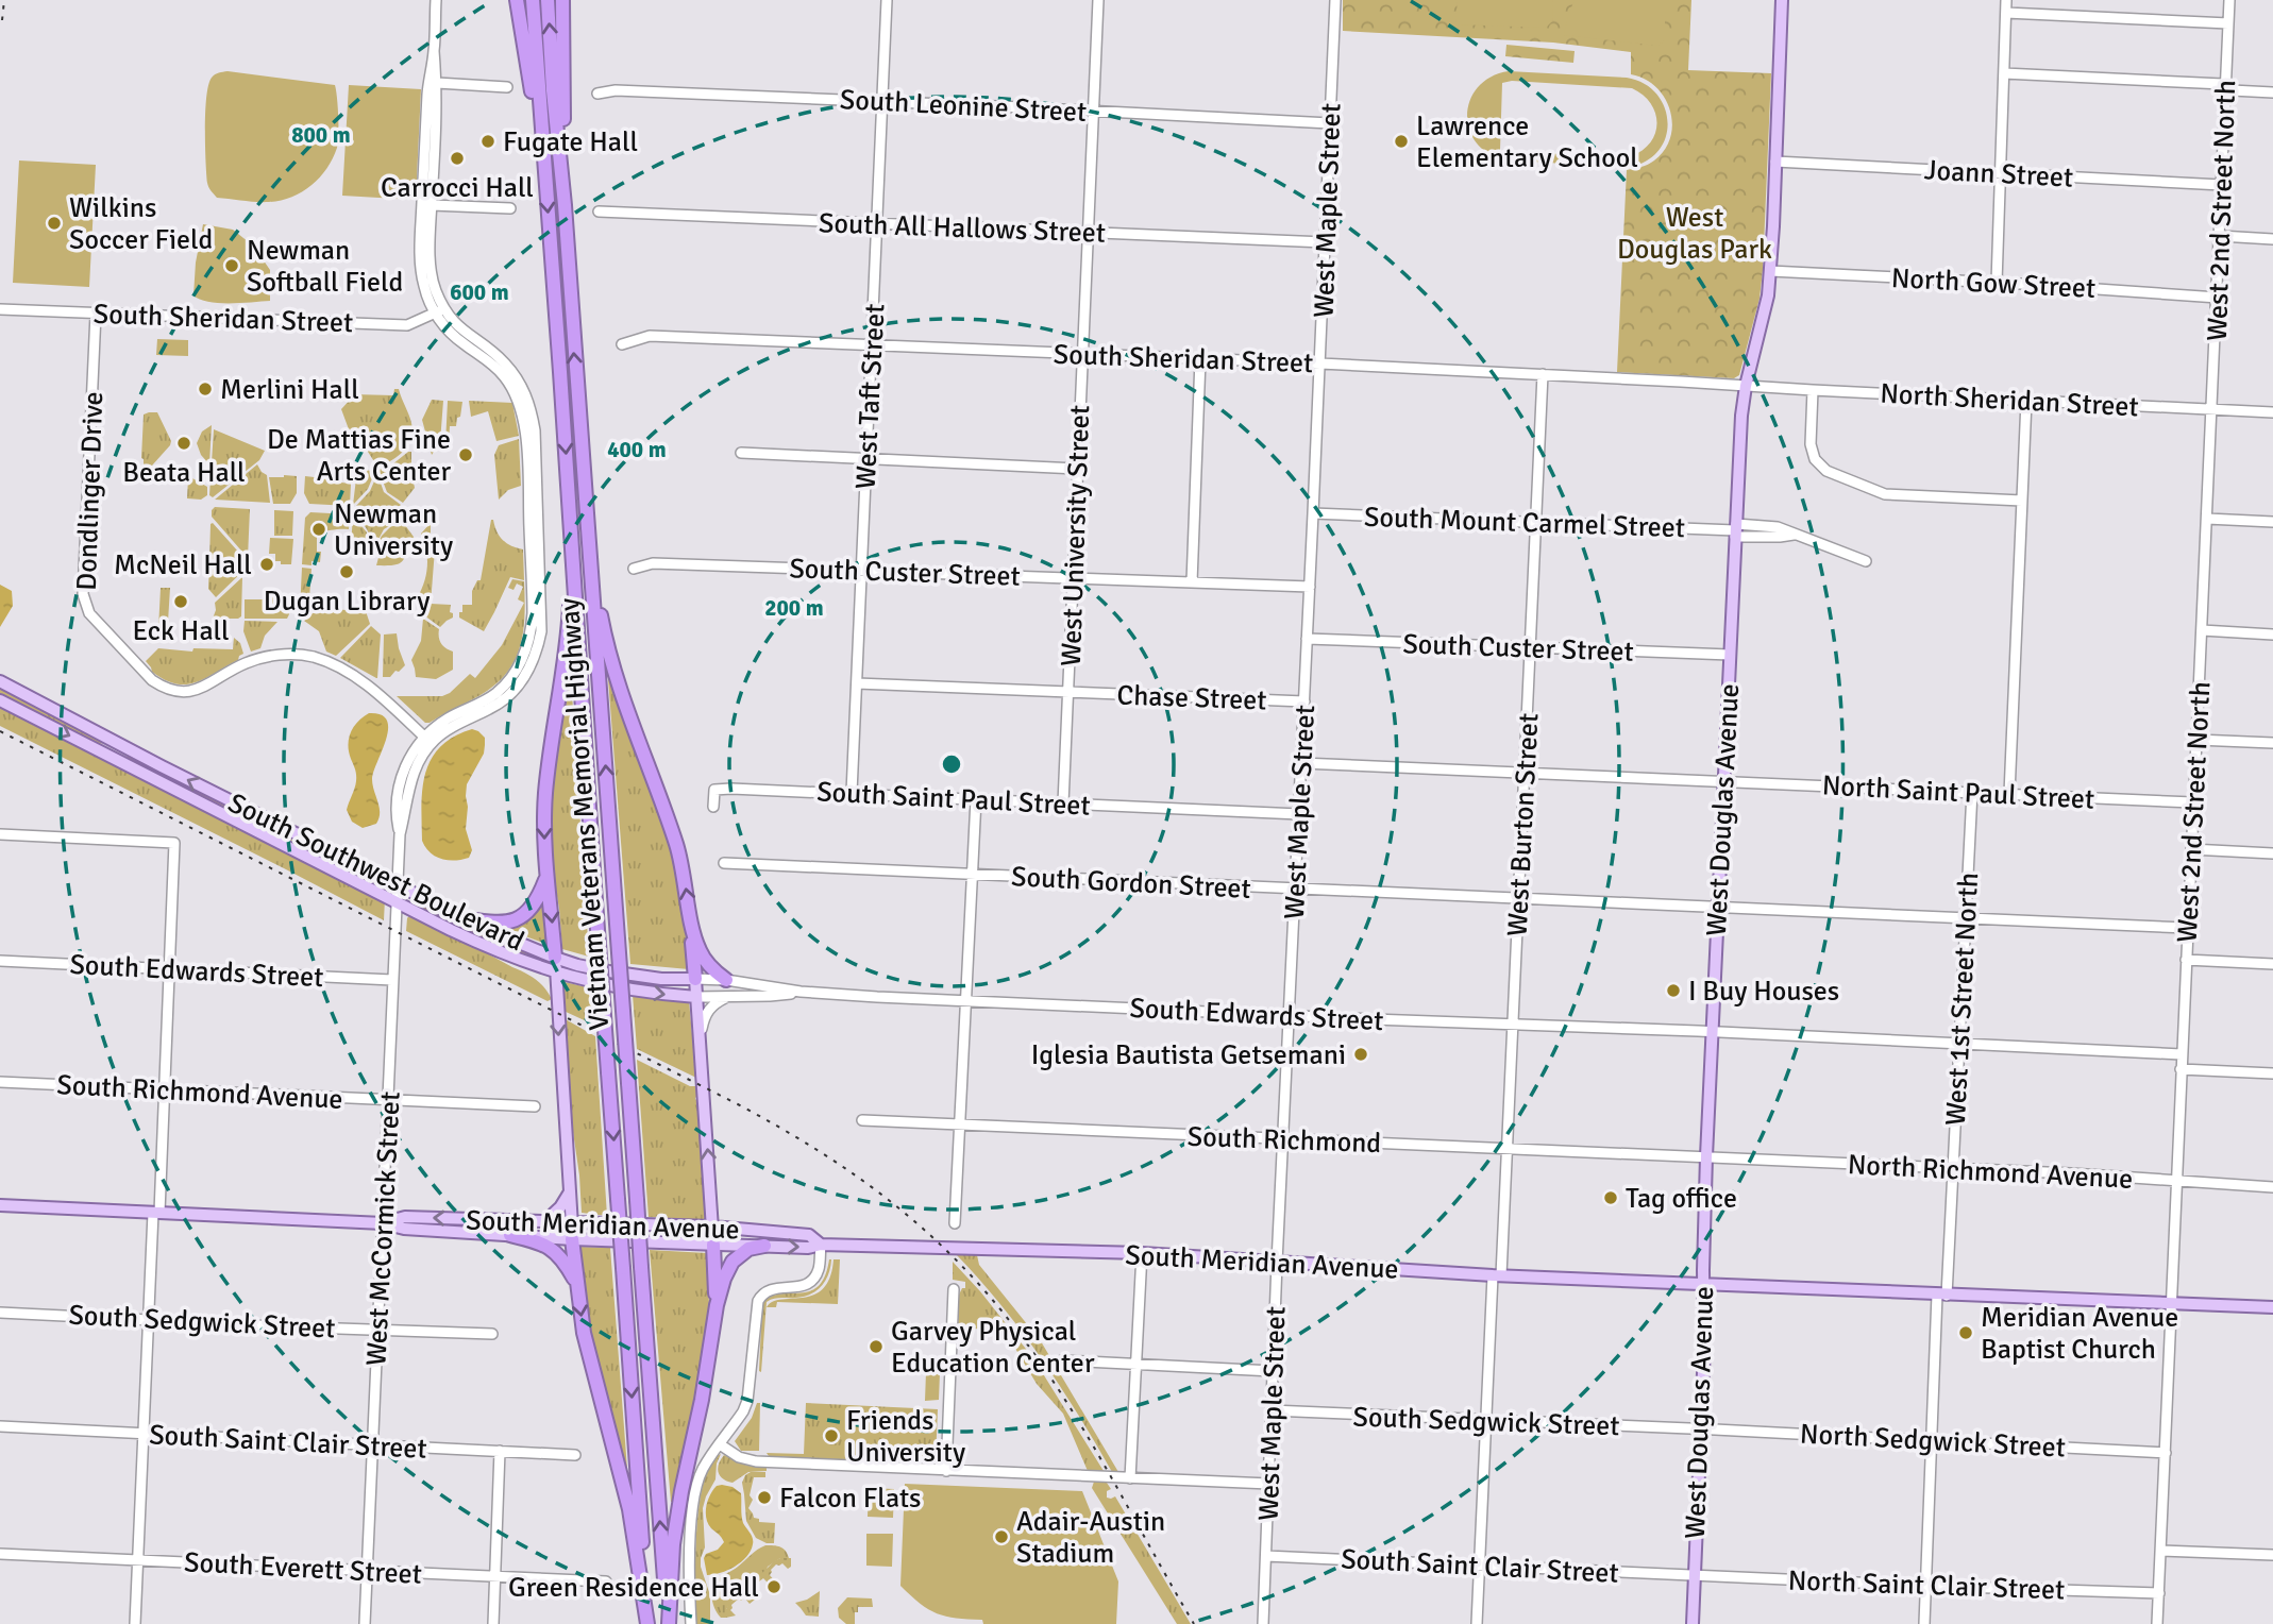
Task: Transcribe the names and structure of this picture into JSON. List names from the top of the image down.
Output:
{
  "streets": {
    "highway": ["Vietnam Veterans Memorial Highway"],
    "main road": ["West Douglas Avenue", "South Southwest Boulevard", "South Meridian Avenue"],
    "street": [
      "South Leonine Street",
      "Joann Street",
      "West Maple Street",
      "West 2nd Street North",
      "South All Hallows Street",
      "North Gow Street",
      "South Sheridan Street",
      "West Taft Street",
      "North Sheridan Street",
      "Dondlinger Drive",
      "South Mount Carmel Street",
      "West University Street",
      "South Custer Street",
      "Chase Street",
      "North Saint Paul Street",
      "South Saint Paul Street",
      "West Burton Street",
      "South Gordon Street",
      "South Edwards Street",
      "West 1st Street North",
      "South Richmond Avenue",
      "South Richmond",
      "North Richmond Avenue",
      "West McCormick Street",
      "South Sedgwick Street",
      "North Sedgwick Street",
      "South Saint Clair Street",
      "South Everett Street",
      "North Saint Clair Street"
    ]
  },
  "crossings": [
    ["South Leonine Street", "West Maple Street"],
    ["South Leonine Street", "West Taft Street"],
    ["South Leonine Street", "West University Street"],
    ["Joann Street", "West 2nd Street North"],
    ["Joann Street", "West Douglas Avenue"],
    ["West Maple Street", "South All Hallows Street"],
    ["West Maple Street", "South Sheridan Street"],
    ["West Maple Street", "South Mount Carmel Street"],
    ["West Maple Street", "South Custer Street"],
    ["West Maple Street", "Chase Street"],
    ["West Maple Street", "South Saint Paul Street"],
    ["West Maple Street", "South Gordon Street"],
    ["West Maple Street", "South Edwards Street"],
    ["West Maple Street", "South Richmond"],
    ["West Maple Street", "South Meridian Avenue"],
    ["West Maple Street", "South Sedgwick Street"],
    ["West Maple Street", "South Saint Clair Street"],
    ["West 2nd Street North", "North Gow Street"],
    ["West 2nd Street North", "North Sheridan Street"],
    ["West 2nd Street North", "North Saint Paul Street"],
    ["West 2nd Street North", "South Gordon Street"],
    ["West 2nd Street North", "South Edwards Street"],
    ["West 2nd Street North", "North Richmond Avenue"],
    ["West 2nd Street North", "South Meridian Avenue"],
    ["West 2nd Street North", "North Sedgwick Street"],
    ["West 2nd Street North", "North Saint Clair Street"],
    ["South All Hallows Street", "West Taft Street"],
    ["South All Hallows Street", "West University Street"],
    ["North Gow Street", "West Douglas Avenue"],
    ["South Sheridan Street", "West Taft Street"],
    ["South Sheridan Street", "North Sheridan Street"],
    ["South Sheridan Street", "Dondlinger Drive"],
    ["South Sheridan Street", "West University Street"],
    ["South Sheridan Street", "West Douglas Avenue"],
    ["South Sheridan Street", "West Burton Street"],
    ["South Sheridan Street", "West McCormick Street"],
    ["West Taft Street", "South Custer Street"],
    ["West Taft Street", "Chase Street"],
    ["West Taft Street", "South Saint Paul Street"],
    ["North Sheridan Street", "West Douglas Avenue"],
    ["Dondlinger Drive", "West McCormick Street"],
    ["South Mount Carmel Street", "West Douglas Avenue"],
    ["South Mount Carmel Street", "West Burton Street"],
    ["West University Street", "South Custer Street"],
    ["West University Street", "Chase Street"],
    ["West University Street", "South Saint Paul Street"],
    ["South Custer Street", "West Douglas Avenue"],
    ["South Custer Street", "West Burton Street"],
    ["North Saint Paul Street", "West Douglas Avenue"],
    ["North Saint Paul Street", "West 1st Street North"],
    ["West Douglas Avenue", "South Gordon Street"],
    ["West Douglas Avenue", "South Edwards Street"],
    ["West Douglas Avenue", "South Richmond"],
    ["West Douglas Avenue", "North Richmond Avenue"],
    ["West Douglas Avenue", "South Meridian Avenue"],
    ["West Douglas Avenue", "South Sedgwick Street"],
    ["West Douglas Avenue", "North Sedgwick Street"],
    ["West Douglas Avenue", "South Saint Clair Street"],
    ["West Douglas Avenue", "North Saint Clair Street"],
    ["West Burton Street", "South Gordon Street"],
    ["West Burton Street", "South Edwards Street"],
    ["West Burton Street", "South Richmond"],
    ["West Burton Street", "South Meridian Avenue"],
    ["West Burton Street", "South Sedgwick Street"],
    ["West Burton Street", "South Saint Clair Street"],
    ["South Southwest Boulevard", "South Edwards Street"],
    ["South Southwest Boulevard", "West McCormick Street"],
    ["South Gordon Street", "West 1st Street North"],
    ["South Edwards Street", "West 1st Street North"],
    ["South Edwards Street", "West McCormick Street"],
    ["West 1st Street North", "North Richmond Avenue"],
    ["West 1st Street North", "South Meridian Avenue"],
    ["West 1st Street North", "North Sedgwick Street"],
    ["West 1st Street North", "North Saint Clair Street"],
    ["South Richmond Avenue", "West McCormick Street"],
    ["South Richmond", "North Richmond Avenue"],
    ["South Meridian Avenue", "West McCormick Street"],
    ["West McCormick Street", "South Sedgwick Street"],
    ["West McCormick Street", "South Saint Clair Street"],
    ["West McCormick Street", "South Everett Street"],
    ["South Sedgwick Street", "North Sedgwick Street"],
    ["South Saint Clair Street", "North Saint Clair Street"]
  ],
  "parks": ["West Douglas Park"],
  "places": [
    "Fugate Hall",
    "Lawrence Elementary School",
    "Carrocci Hall",
    "Wilkins Soccer Field",
    "Newman Softball Field",
    "Merlini Hall",
    "Beata Hall",
    "De Mattias Fine Arts Center",
    "Newman University",
    "McNeil Hall",
    "Dugan Library",
    "Eck Hall",
    "I Buy Houses",
    "Iglesia Bautista Getsemani",
    "Tag office",
    "Meridian Avenue Baptist Church",
    "Garvey Physical Education Center",
    "Friends University",
    "Falcon Flats",
    "Adair-Austin Stadium",
    "Green Residence Hall"
  ],
  "rings": [
    "800 m",
    "600 m",
    "400 m",
    "200 m"
  ]
}
